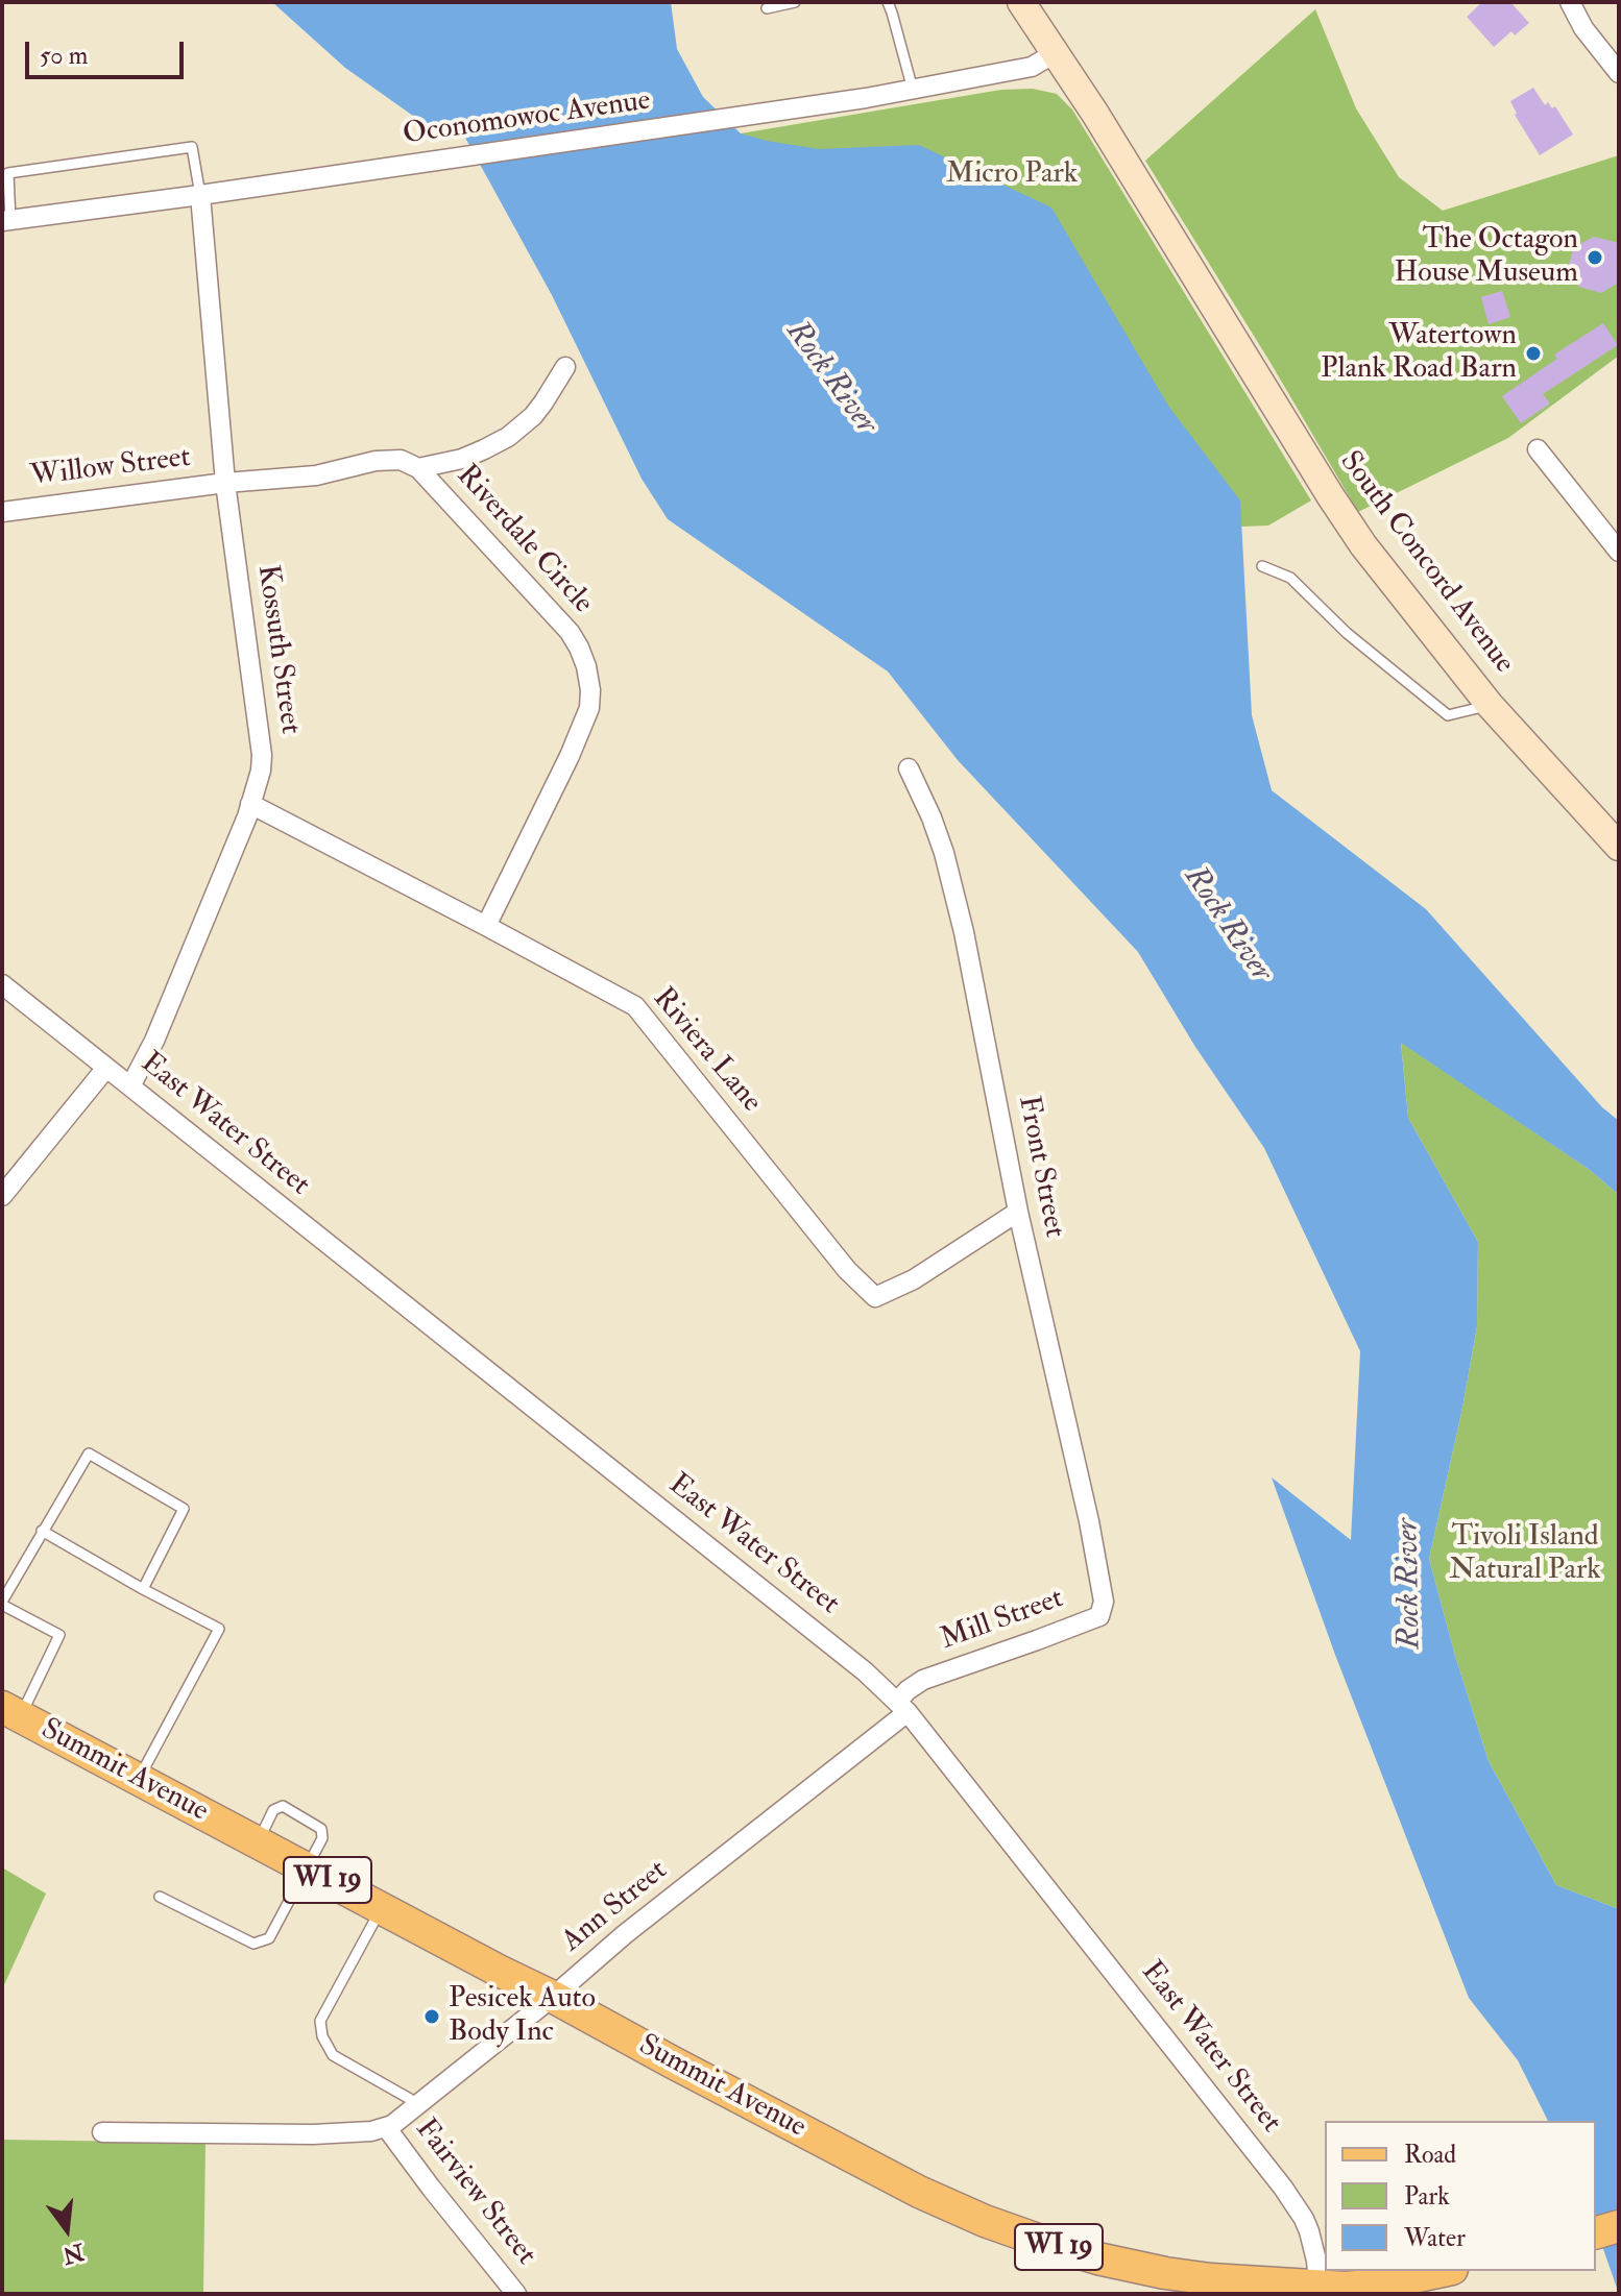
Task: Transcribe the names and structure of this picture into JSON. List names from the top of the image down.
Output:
{
  "streets": {
    "main road": ["Summit Avenue", "WI 19"],
    "street": [
      "Oconomowoc Avenue",
      "Willow Street",
      "Riverdale Circle",
      "South Concord Avenue",
      "Kossuth Street",
      "Riviera Lane",
      "East Water Street",
      "Front Street",
      "Mill Street",
      "Ann Street",
      "Fairview Street"
    ]
  },
  "crossings": [
    ["Oconomowoc Avenue", "South Concord Avenue"],
    ["Oconomowoc Avenue", "Kossuth Street"],
    ["Willow Street", "Riverdale Circle"],
    ["Willow Street", "Kossuth Street"],
    ["Riverdale Circle", "Kossuth Street"],
    ["Riverdale Circle", "Riviera Lane"],
    ["Kossuth Street", "Riviera Lane"],
    ["Kossuth Street", "East Water Street"],
    ["Riviera Lane", "Front Street"],
    ["East Water Street", "Mill Street"],
    ["East Water Street", "Summit Avenue"],
    ["East Water Street", "WI 19"],
    ["East Water Street", "Ann Street"],
    ["Front Street", "Mill Street"],
    ["Mill Street", "Ann Street"],
    ["Summit Avenue", "WI 19"],
    ["Summit Avenue", "Ann Street"],
    ["Ann Street", "Fairview Street"]
  ],
  "water": ["Rock River"],
  "parks": ["Micro Park", "Tivoli Island Natural Park"],
  "places": ["The Octagon House Museum", "Watertown Plank Road Barn", "Pesicek Auto Body Inc"],
  "legend": ["Road", "Park", "Water"],
  "scale_bar": "50 m",
  "north": "bottom"
}
